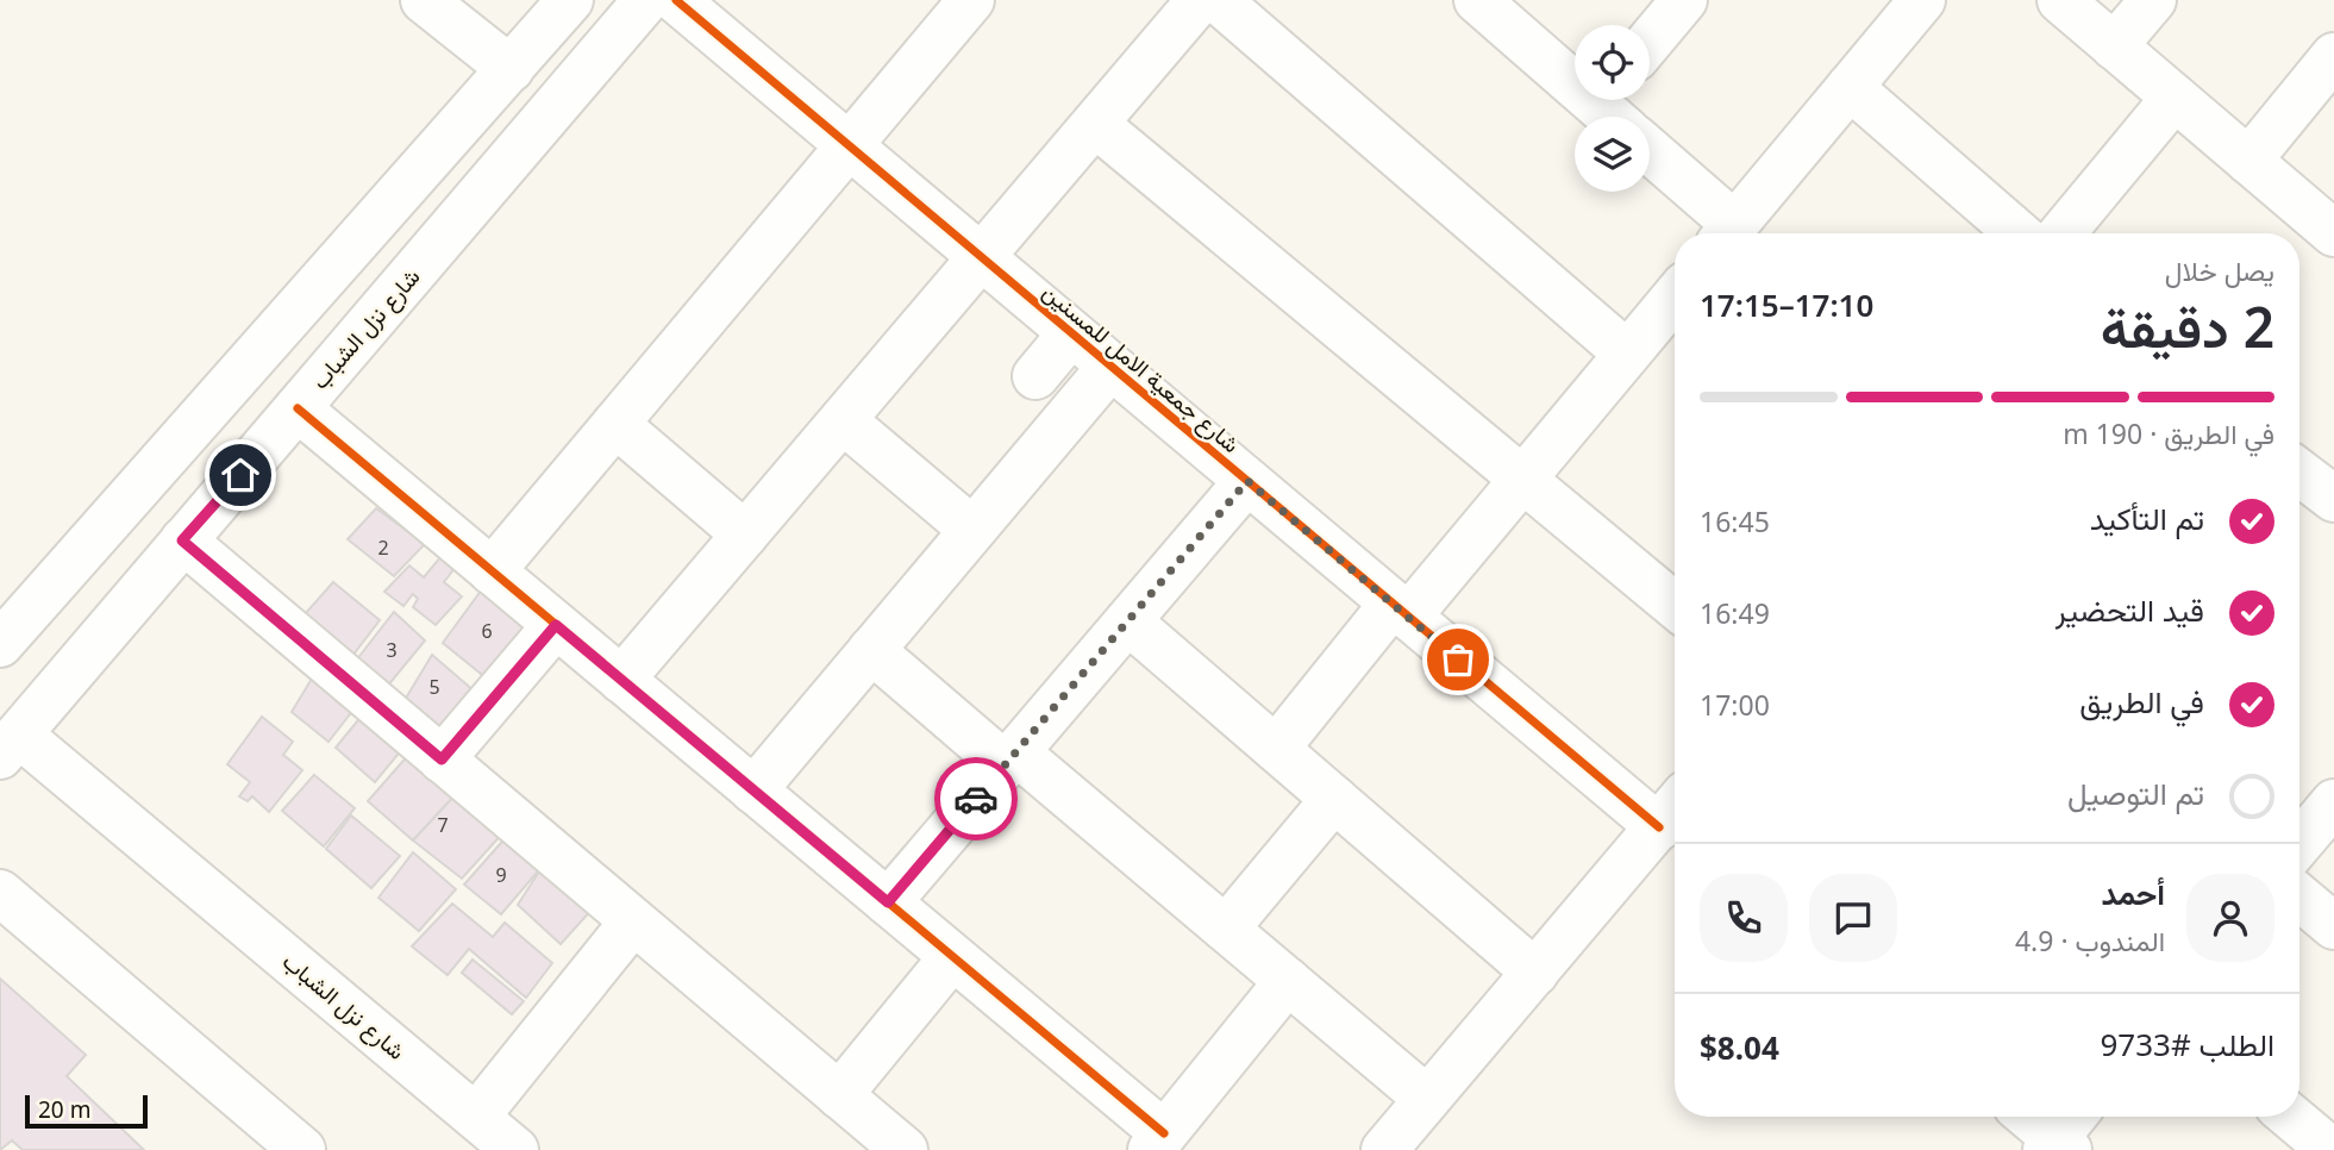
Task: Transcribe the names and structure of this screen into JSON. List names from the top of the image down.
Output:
{
  "streets": {
    "street": ["شارع نزل الشباب", "شارع جمعية الامل للمسنين"]
  },
  "house_numbers": [
    "2",
    "6",
    "3",
    "5",
    "7",
    "9"
  ],
  "scale_bar": "20 m",
  "page": {
    "heading": ["2 دقيقة", "يصل خلال", "17:10–17:15"],
    "panel": [
      "أحمد",
      "المندوب · 4.9",
      "الطلب #9733",
      "$8.04"
    ],
    "bar": "في الطريق · 190 m",
    "list": [
      ["تم التأكيد", "16:45"],
      ["قيد التحضير", "16:49"],
      ["في الطريق", "17:00"],
      "تم التوصيل"
    ],
    "scale": "20 m"
  }
}
